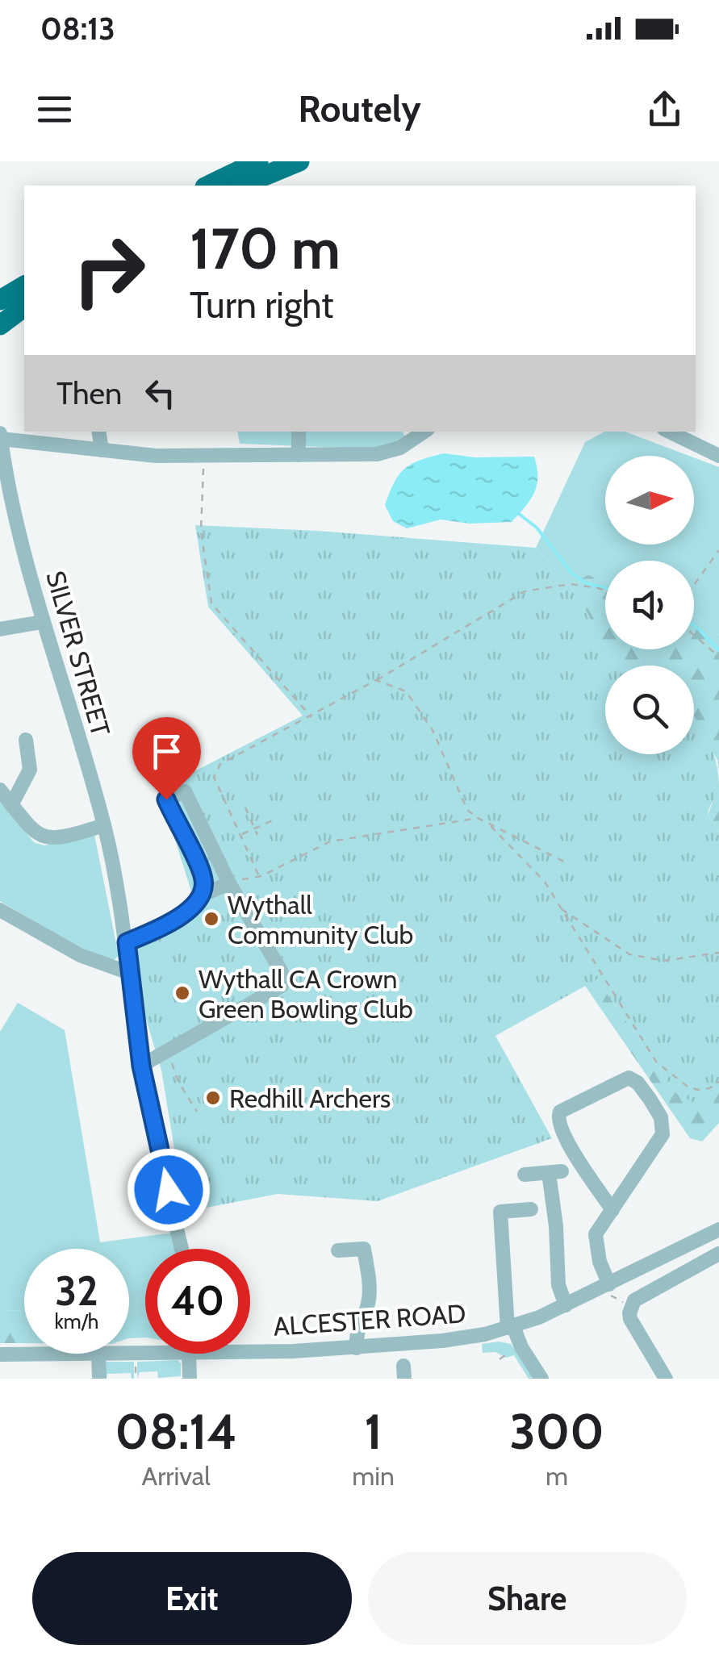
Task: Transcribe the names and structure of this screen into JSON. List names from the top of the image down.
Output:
{
  "streets": {
    "street": ["SILVER STREET", "ALCESTER ROAD"]
  },
  "places": ["Wythall Community Club", "Wythall CA Crown Green Bowling Club", "Redhill Archers"],
  "north": "right",
  "page": {
    "status": "08:13",
    "header": "Routely",
    "turn": ["170 m", "Turn right"],
    "then": "Then",
    "speed": "32 km/h",
    "limit": "40",
    "eta": [
      "08:14",
      "Arrival",
      "1",
      "min",
      "300",
      "m"
    ],
    "buttons": ["Exit", "Share"]
  }
}
